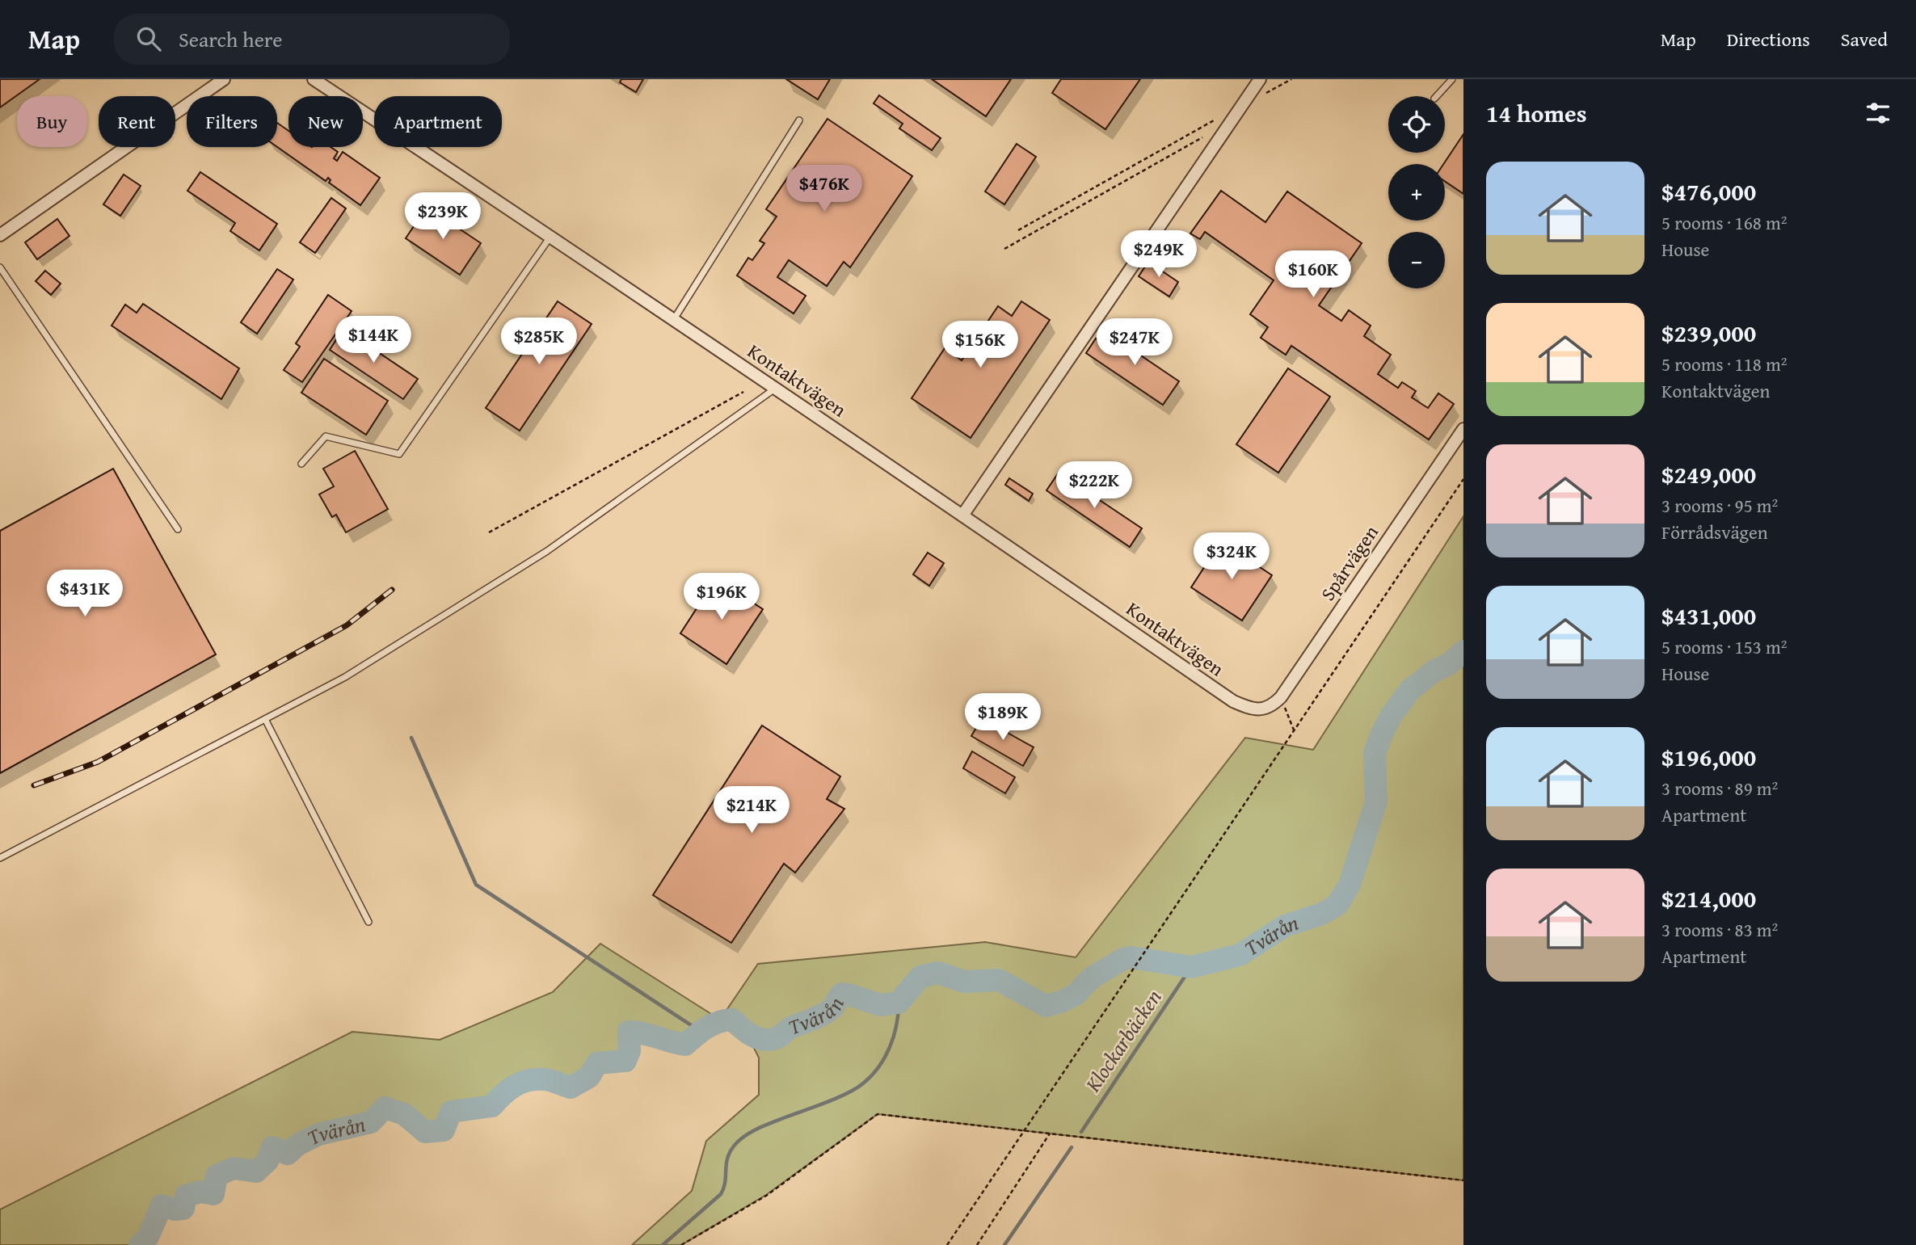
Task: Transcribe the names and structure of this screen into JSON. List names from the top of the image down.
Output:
{
  "streets": {
    "street": ["Kontaktvägen", "Spårvägen"]
  },
  "crossings": [
    ["Kontaktvägen", "Spårvägen"]
  ],
  "water": ["Tvärån", "Klockarbäcken"],
  "page": {
    "header": "Map",
    "search": "Search here",
    "nav": ["Map", "Directions", "Saved"],
    "heading": "14 homes",
    "map_buttons": ["+", "−"],
    "chip": [
      "Buy",
      "Rent",
      "Filters",
      "New",
      "Apartment"
    ],
    "list": [
      {
        "name": "$476,000",
        "note": "5 rooms · 168 m² · House"
      },
      {
        "name": "$239,000",
        "note": "5 rooms · 118 m² · Kontaktvägen"
      },
      {
        "name": "$249,000",
        "note": "3 rooms · 95 m² · Förrådsvägen"
      },
      {
        "name": "$431,000",
        "note": "5 rooms · 153 m² · House"
      },
      {
        "name": "$196,000",
        "note": "3 rooms · 89 m² · Apartment"
      },
      {
        "name": "$214,000",
        "note": "3 rooms · 83 m² · Apartment"
      }
    ],
    "price": [
      "$476K",
      "$239K",
      "$249K",
      "$160K",
      "$144K",
      "$285K",
      "$247K",
      "$156K",
      "$222K",
      "$324K",
      "$431K",
      "$196K",
      "$189K",
      "$214K"
    ]
  }
}
